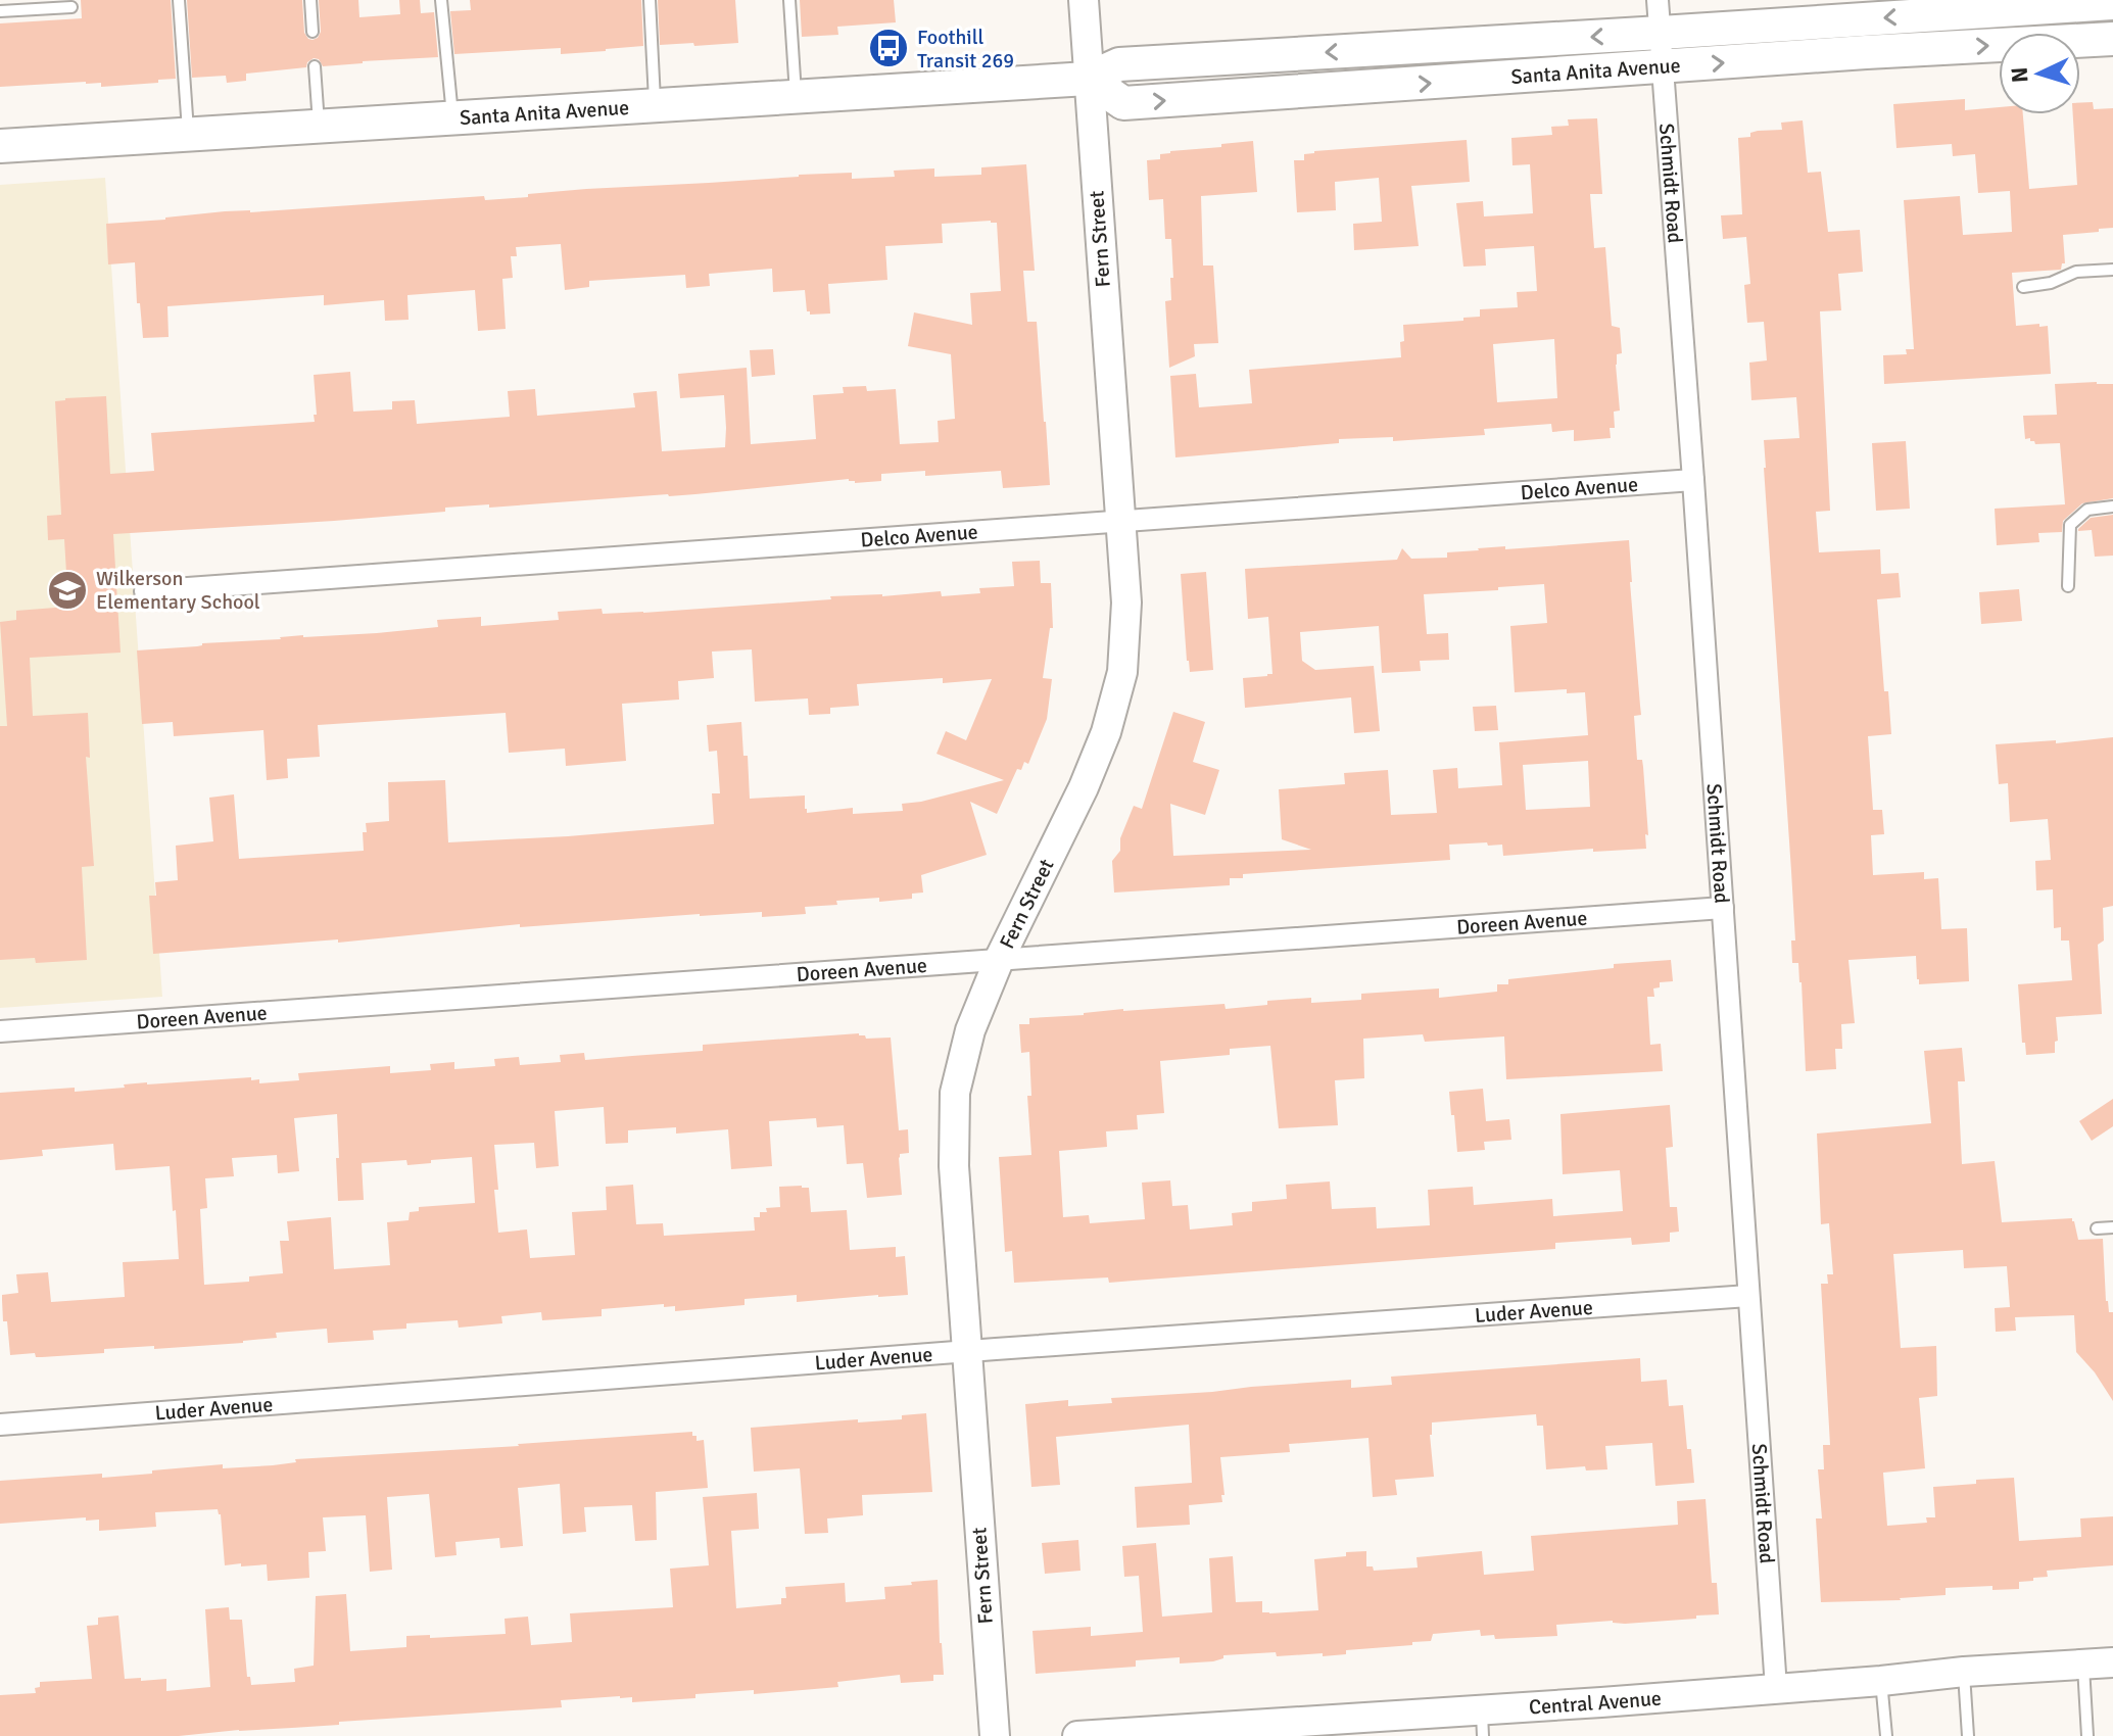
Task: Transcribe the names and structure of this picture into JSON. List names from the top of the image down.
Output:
{
  "streets": {
    "main road": ["Santa Anita Avenue"],
    "street": [
      "Schmidt Road",
      "Fern Street",
      "Delco Avenue",
      "Doreen Avenue",
      "Luder Avenue",
      "Central Avenue"
    ]
  },
  "crossings": [
    ["Santa Anita Avenue", "Schmidt Road"],
    ["Santa Anita Avenue", "Fern Street"],
    ["Schmidt Road", "Delco Avenue"],
    ["Schmidt Road", "Doreen Avenue"],
    ["Schmidt Road", "Luder Avenue"],
    ["Schmidt Road", "Central Avenue"],
    ["Fern Street", "Delco Avenue"],
    ["Fern Street", "Doreen Avenue"],
    ["Fern Street", "Luder Avenue"]
  ],
  "places": {
    "bus stop": ["Foothill Transit 269"],
    "school or university": ["Wilkerson Elementary School"]
  },
  "north": "left"
}
